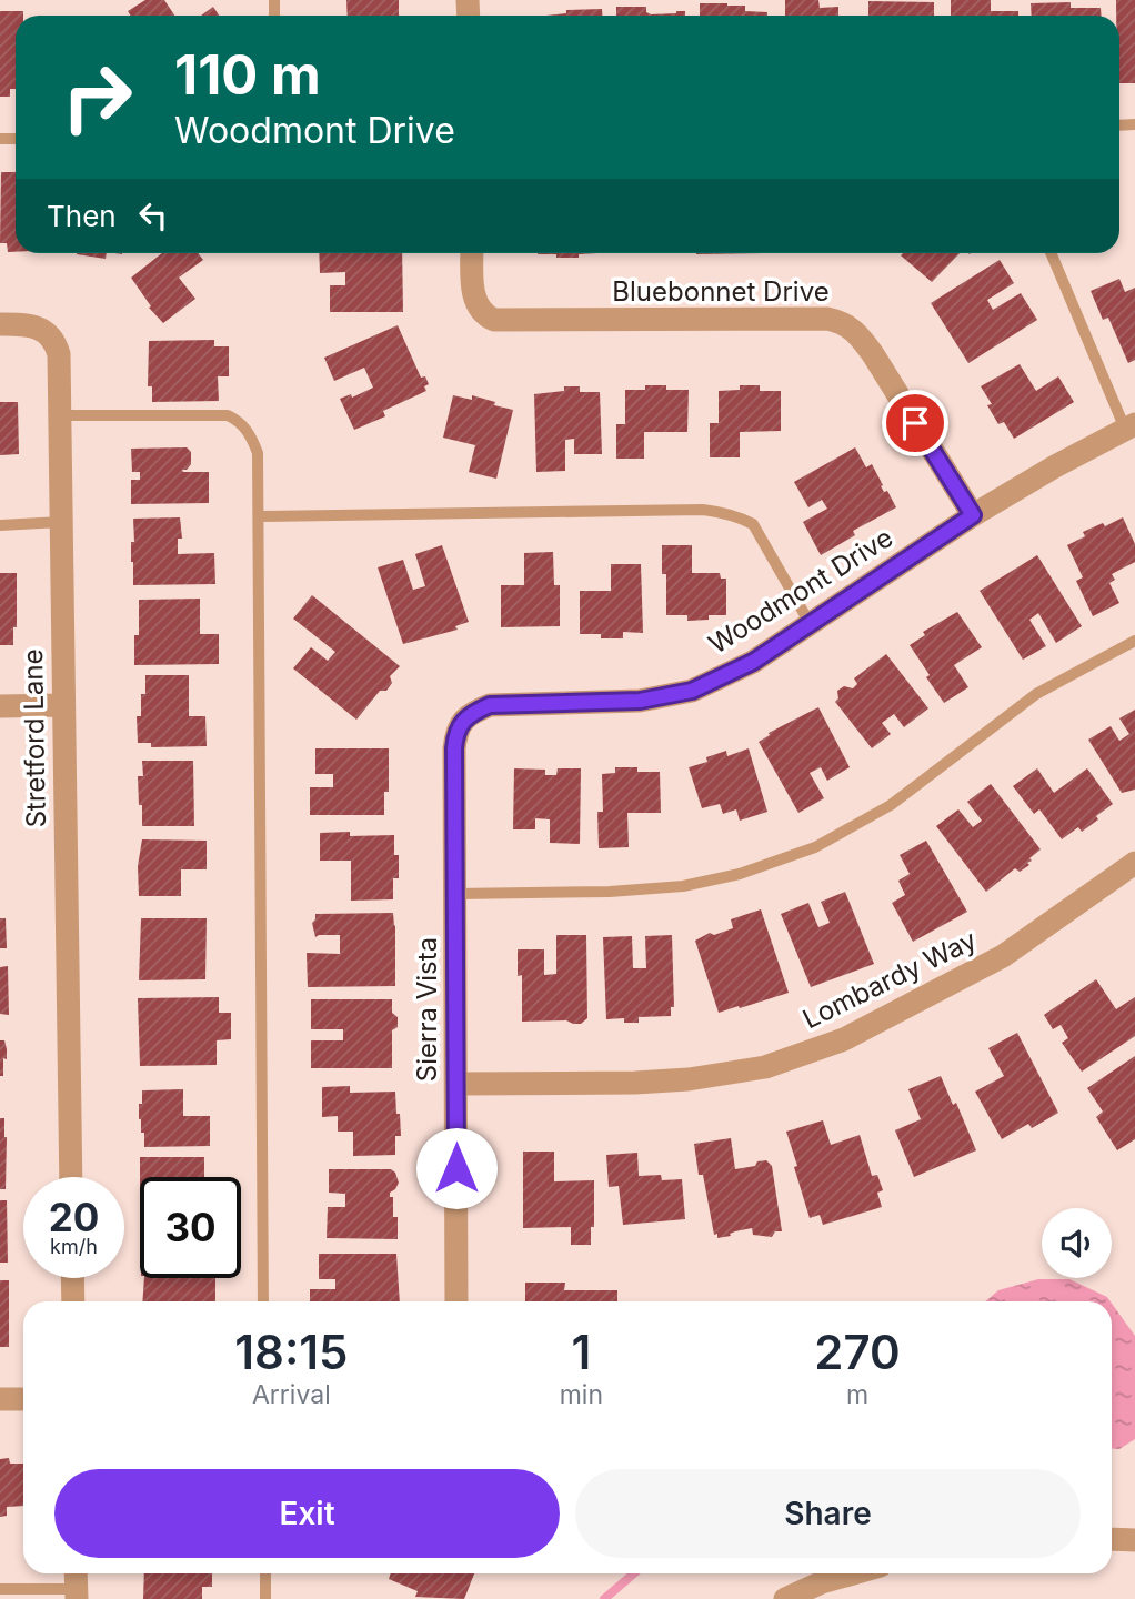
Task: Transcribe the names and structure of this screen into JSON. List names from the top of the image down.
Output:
{
  "streets": {
    "street": [
      "Bluebonnet Drive",
      "Woodmont Drive",
      "Stretford Lane",
      "Lombardy Way",
      "Sierra Vista"
    ]
  },
  "crossings": [
    ["Bluebonnet Drive", "Woodmont Drive"],
    ["Woodmont Drive", "Sierra Vista"],
    ["Lombardy Way", "Sierra Vista"]
  ],
  "page": {
    "turn": ["110 m", "Woodmont Drive"],
    "then": "Then",
    "speed": "20 km/h",
    "limit": "30",
    "eta": [
      "18:15",
      "Arrival",
      "1",
      "min",
      "270",
      "m"
    ],
    "buttons": ["Exit", "Share"]
  }
}
